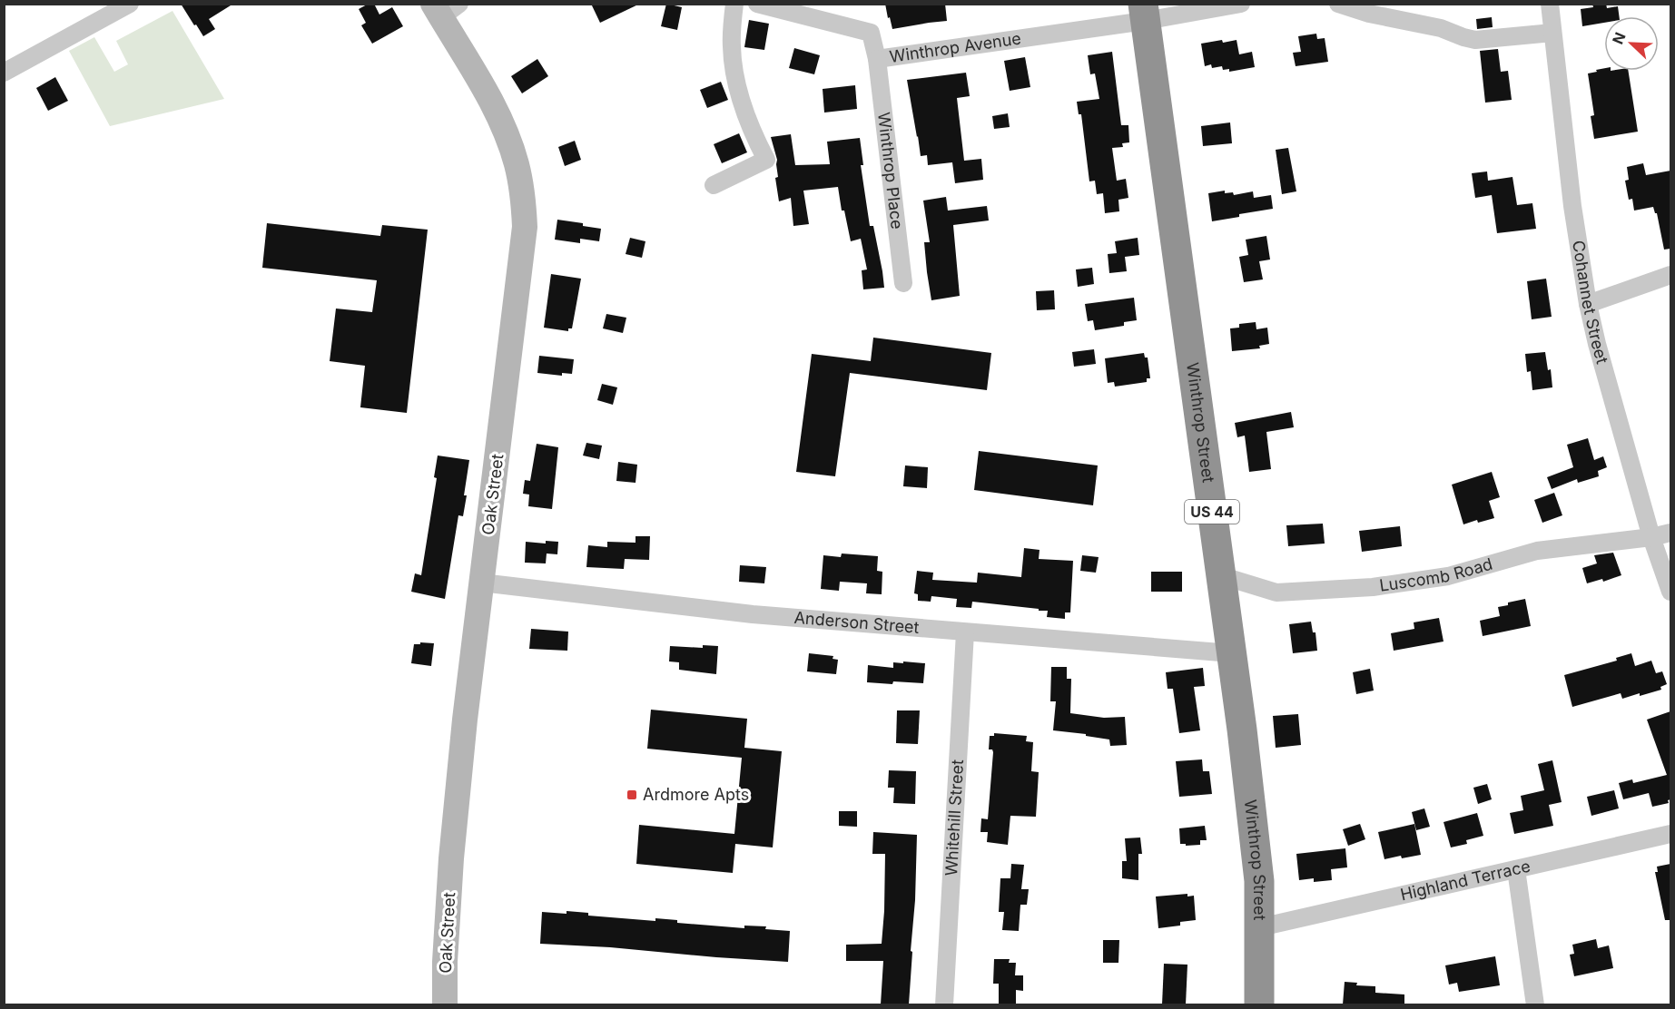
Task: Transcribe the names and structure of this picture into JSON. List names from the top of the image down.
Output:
{
  "streets": {
    "highway": ["Winthrop Street", "US 44"],
    "street": [
      "Winthrop Avenue",
      "Winthrop Place",
      "Cohannet Street",
      "Oak Street",
      "Luscomb Road",
      "Anderson Street",
      "Whitehill Street",
      "Highland Terrace"
    ]
  },
  "crossings": [
    ["Winthrop Avenue", "Winthrop Place"],
    ["Winthrop Avenue", "Winthrop Street"],
    ["Cohannet Street", "Luscomb Road"],
    ["Winthrop Street", "Luscomb Road"],
    ["Winthrop Street", "Anderson Street"],
    ["Winthrop Street", "Highland Terrace"],
    ["Oak Street", "Anderson Street"],
    ["Anderson Street", "Whitehill Street"]
  ],
  "places": {
    "transit": ["Ardmore Apts"]
  },
  "north": "top left"
}
